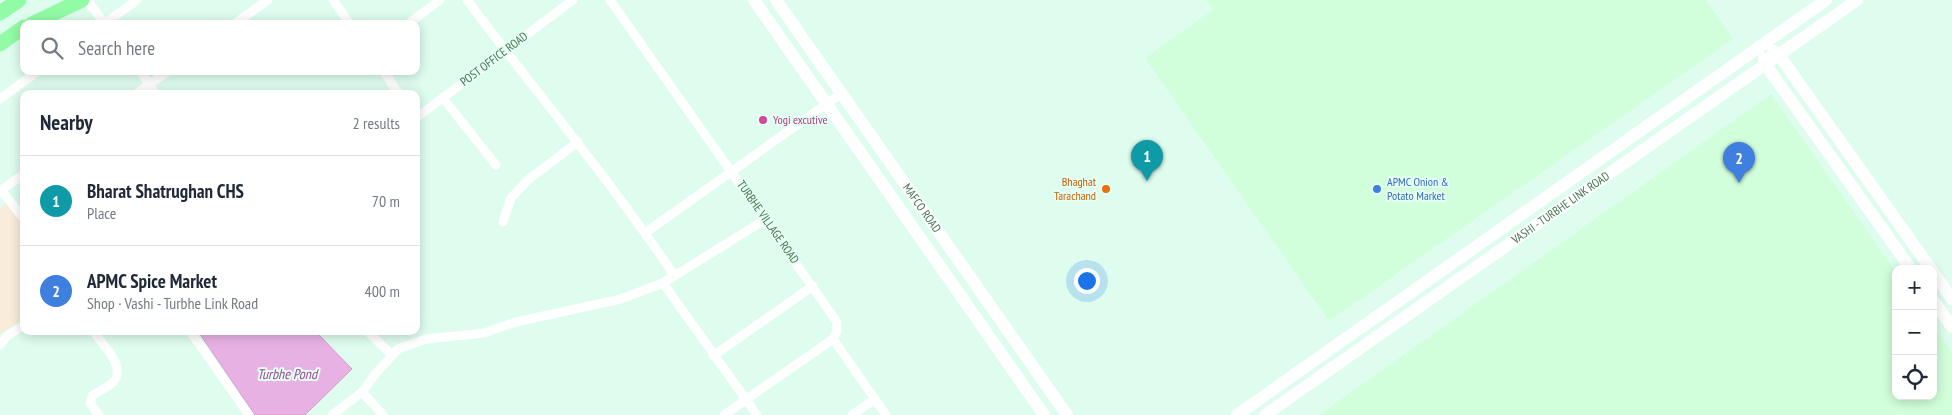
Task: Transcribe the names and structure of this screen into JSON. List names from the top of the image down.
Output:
{
  "streets": {
    "main road": ["MAFCO ROAD", "VASHI - TURBHE LINK ROAD"],
    "street": ["POST OFFICE ROAD", "TURBHE VILLAGE ROAD"]
  },
  "water": ["Turbhe Pond"],
  "places": ["Yogi excutive", "Bhaghat Tarachand", "APMC Onion & Potato Market"],
  "page": {
    "search": "Search here",
    "heading": ["Nearby", "2 results"],
    "pins": ["1", "2"],
    "list": [
      {
        "mark": "1",
        "name": "Bharat Shatrughan CHS",
        "note": "Place",
        "value": "70 m"
      },
      {
        "mark": "2",
        "name": "APMC Spice Market",
        "note": "Shop · Vashi - Turbhe Link Road",
        "value": "400 m"
      }
    ],
    "map_buttons": ["+", "−"]
  }
}
